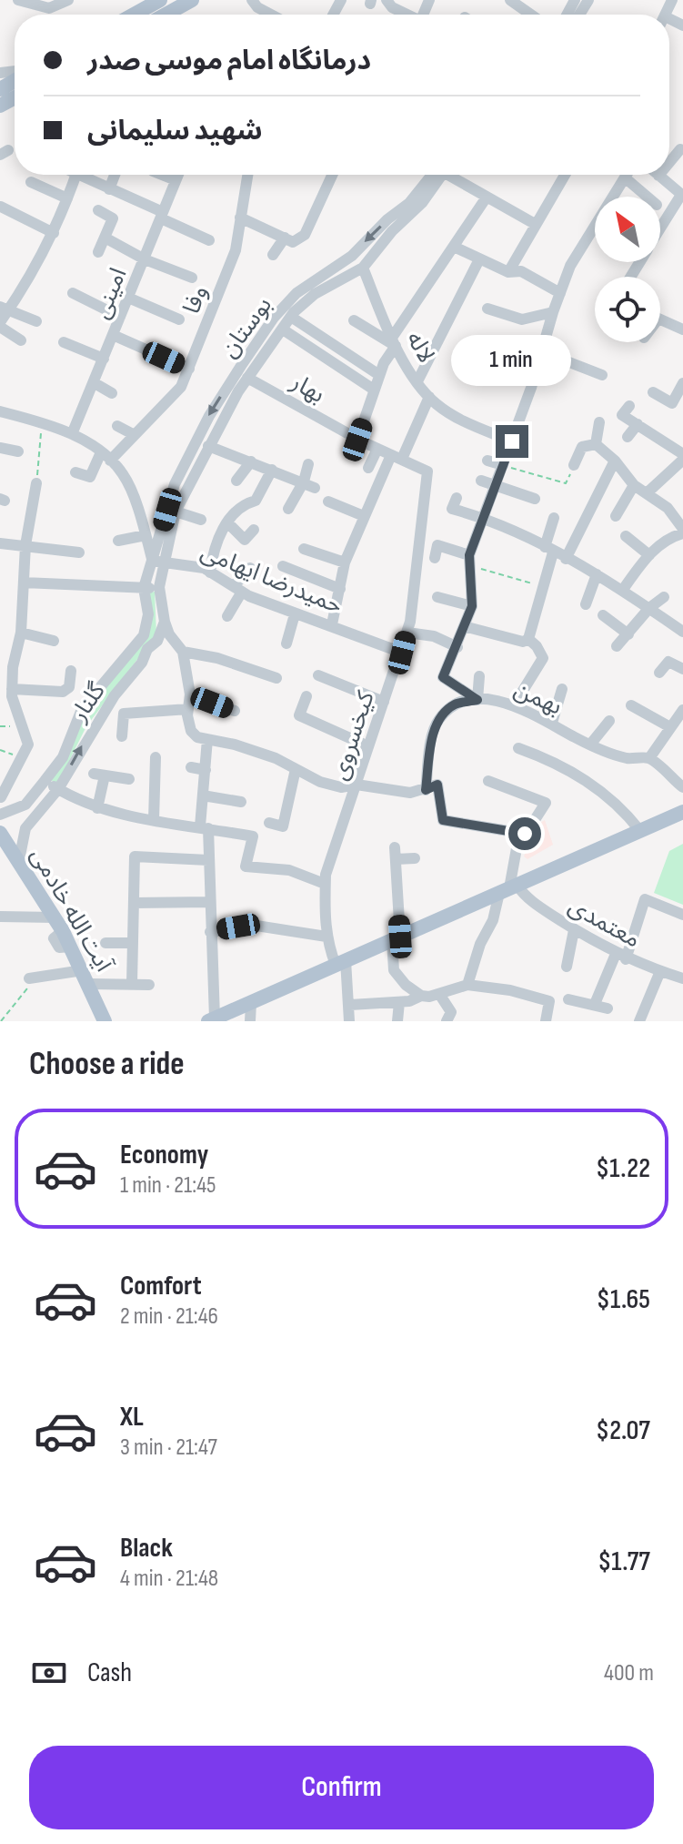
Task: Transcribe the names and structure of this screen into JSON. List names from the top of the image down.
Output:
{
  "streets": {
    "main road": ["آیت الله خادمی"],
    "street": [
      "امینی",
      "وفا",
      "بوستان",
      "لاله",
      "بهار",
      "حمیدرضا ایهامی",
      "بهمن",
      "گلنار",
      "کیخسروی",
      "معتمدی"
    ]
  },
  "crossings": [
    ["بوستان", "لاله"],
    ["بوستان", "بهار"],
    ["بوستان", "حمیدرضا ایهامی"],
    ["بوستان", "گلنار"],
    ["بهار", "کیخسروی"],
    ["حمیدرضا ایهامی", "گلنار"],
    ["حمیدرضا ایهامی", "کیخسروی"],
    ["گلنار", "آیت الله خادمی"]
  ],
  "north": "top left",
  "page": {
    "banner": ["درمانگاه امام موسی صدر", "شهید سلیمانی"],
    "bubble": "1 min",
    "heading": "Choose a ride",
    "list": [
      {
        "name": "Economy",
        "note": "1 min · 21:45",
        "value": "$1.22"
      },
      {
        "name": "Comfort",
        "note": "2 min · 21:46",
        "value": "$1.65"
      },
      {
        "name": "XL",
        "note": "3 min · 21:47",
        "value": "$2.07"
      },
      {
        "name": "Black",
        "note": "4 min · 21:48",
        "value": "$1.77"
      }
    ],
    "pay": ["Cash", "400 m"],
    "buttons": "Confirm"
  }
}
